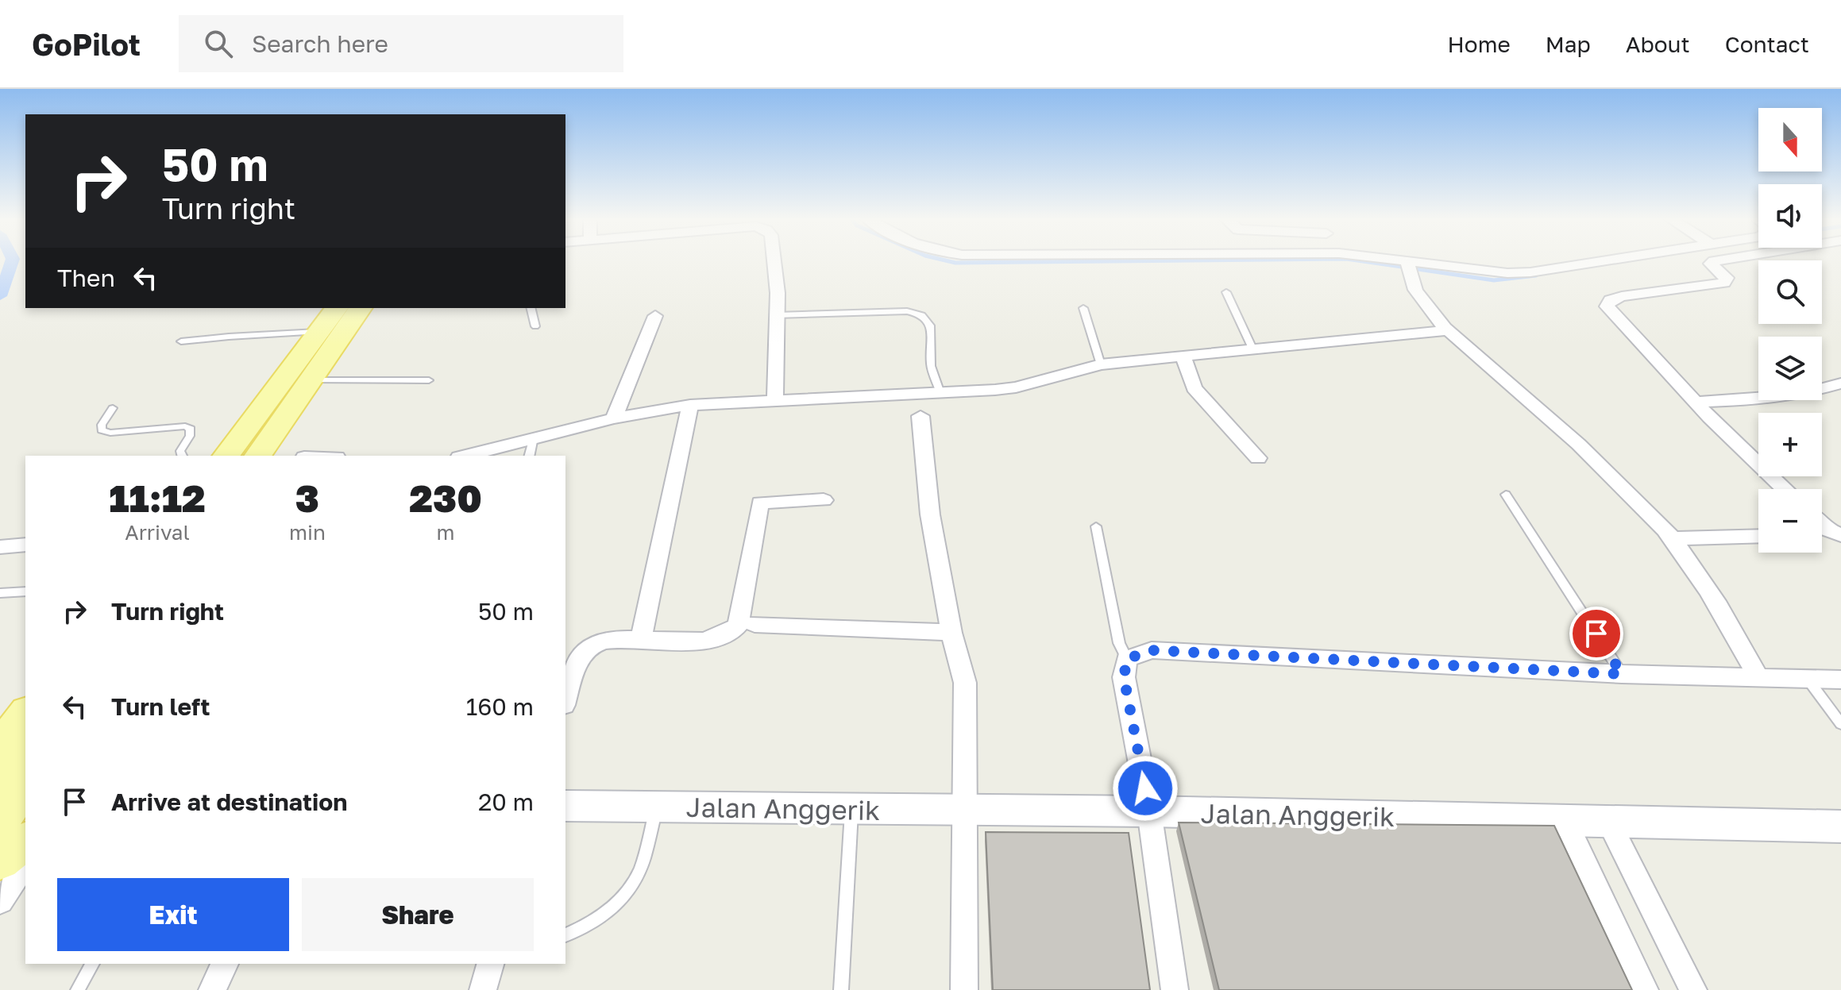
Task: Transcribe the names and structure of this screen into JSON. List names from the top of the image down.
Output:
{
  "streets": {
    "main road": ["Jalan Anggerik"]
  },
  "north": "bottom",
  "page": {
    "header": "GoPilot",
    "search": "Search here",
    "nav": [
      "Home",
      "Map",
      "About",
      "Contact"
    ],
    "map_buttons": ["+", "−"],
    "turn": ["50 m", "Turn right"],
    "then": "Then",
    "eta": [
      "11:12",
      "Arrival",
      "3",
      "min",
      "230",
      "m"
    ],
    "list": [
      {
        "name": "Turn right",
        "value": "50 m"
      },
      {
        "name": "Turn left",
        "value": "160 m"
      },
      {
        "name": "Arrive at destination",
        "value": "20 m"
      }
    ],
    "buttons": ["Exit", "Share"]
  }
}
